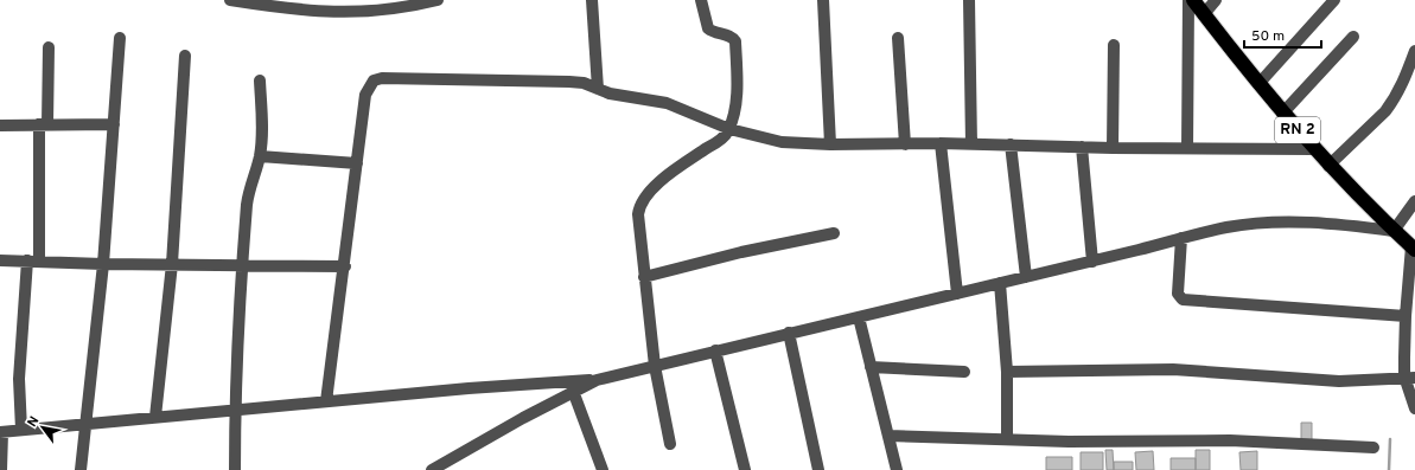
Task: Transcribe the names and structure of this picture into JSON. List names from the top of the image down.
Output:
{
  "streets": {
    "highway": ["RN 2"]
  },
  "scale_bar": "50 m",
  "north": "top left"
}
